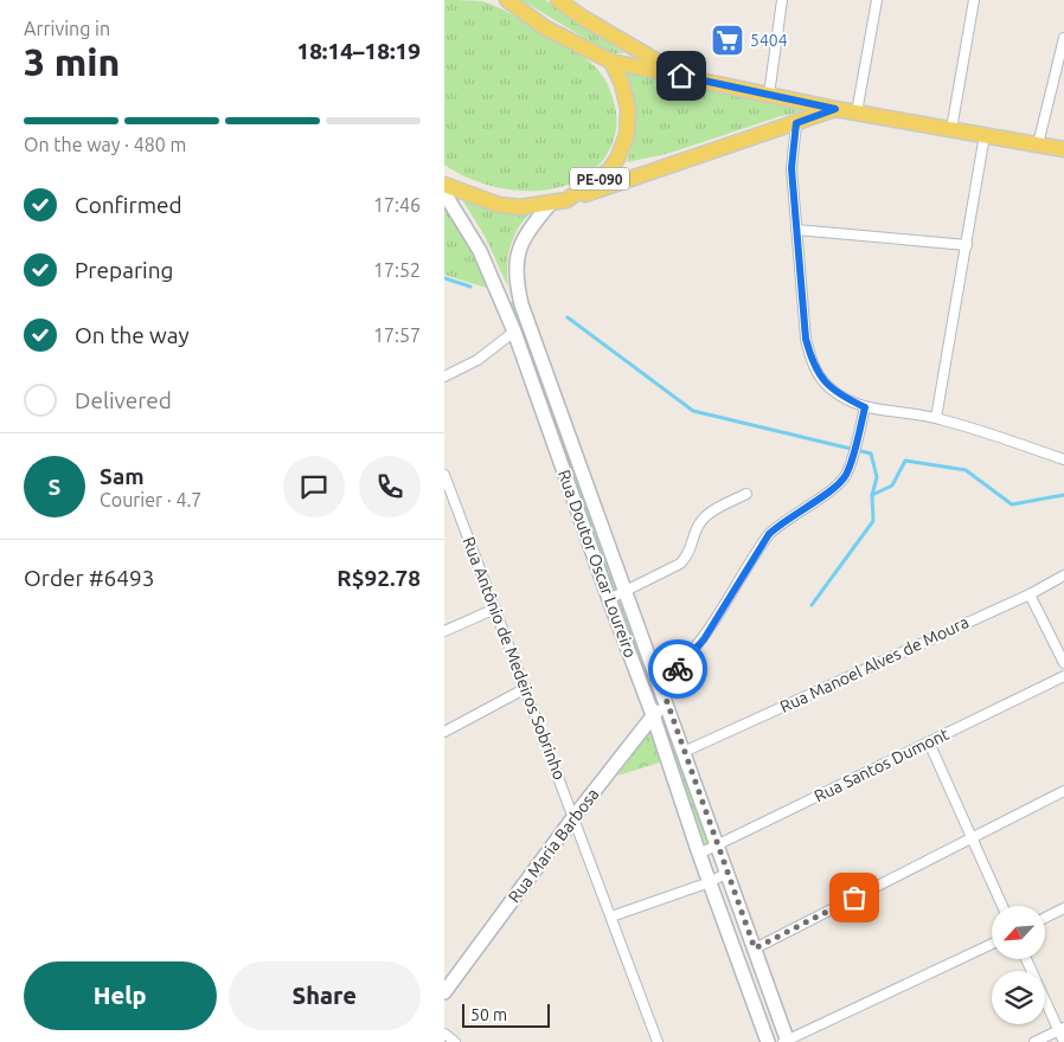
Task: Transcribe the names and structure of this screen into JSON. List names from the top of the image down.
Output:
{
  "streets": {
    "main road": ["PE-090", "Rua Doutor Oscar Loureiro", "Rua Maria Barbosa"],
    "street": ["Rua Antônio de Medeiros Sobrinho", "Rua Manoel Alves de Moura", "Rua Santos Dumont"]
  },
  "crossings": [
    ["PE-090", "Rua Doutor Oscar Loureiro"],
    ["Rua Doutor Oscar Loureiro", "Rua Manoel Alves de Moura"],
    ["Rua Doutor Oscar Loureiro", "Rua Santos Dumont"],
    ["Rua Doutor Oscar Loureiro", "Rua Maria Barbosa"],
    ["Rua Antônio de Medeiros Sobrinho", "Rua Maria Barbosa"]
  ],
  "places": {
    "supermarket": ["5404"]
  },
  "scale_bar": "50 m",
  "north": "bottom left",
  "page": {
    "heading": ["3 min", "Arriving in", "18:14–18:19"],
    "panel": [
      "Sam",
      "Courier · 4.7",
      "Order #6493",
      "R$92.78"
    ],
    "bar": "On the way · 480 m",
    "list": [
      ["Confirmed", "17:46"],
      ["Preparing", "17:52"],
      ["On the way", "17:57"],
      "Delivered"
    ],
    "round": "S",
    "buttons": ["Help", "Share"],
    "scale": "50 m"
  }
}
